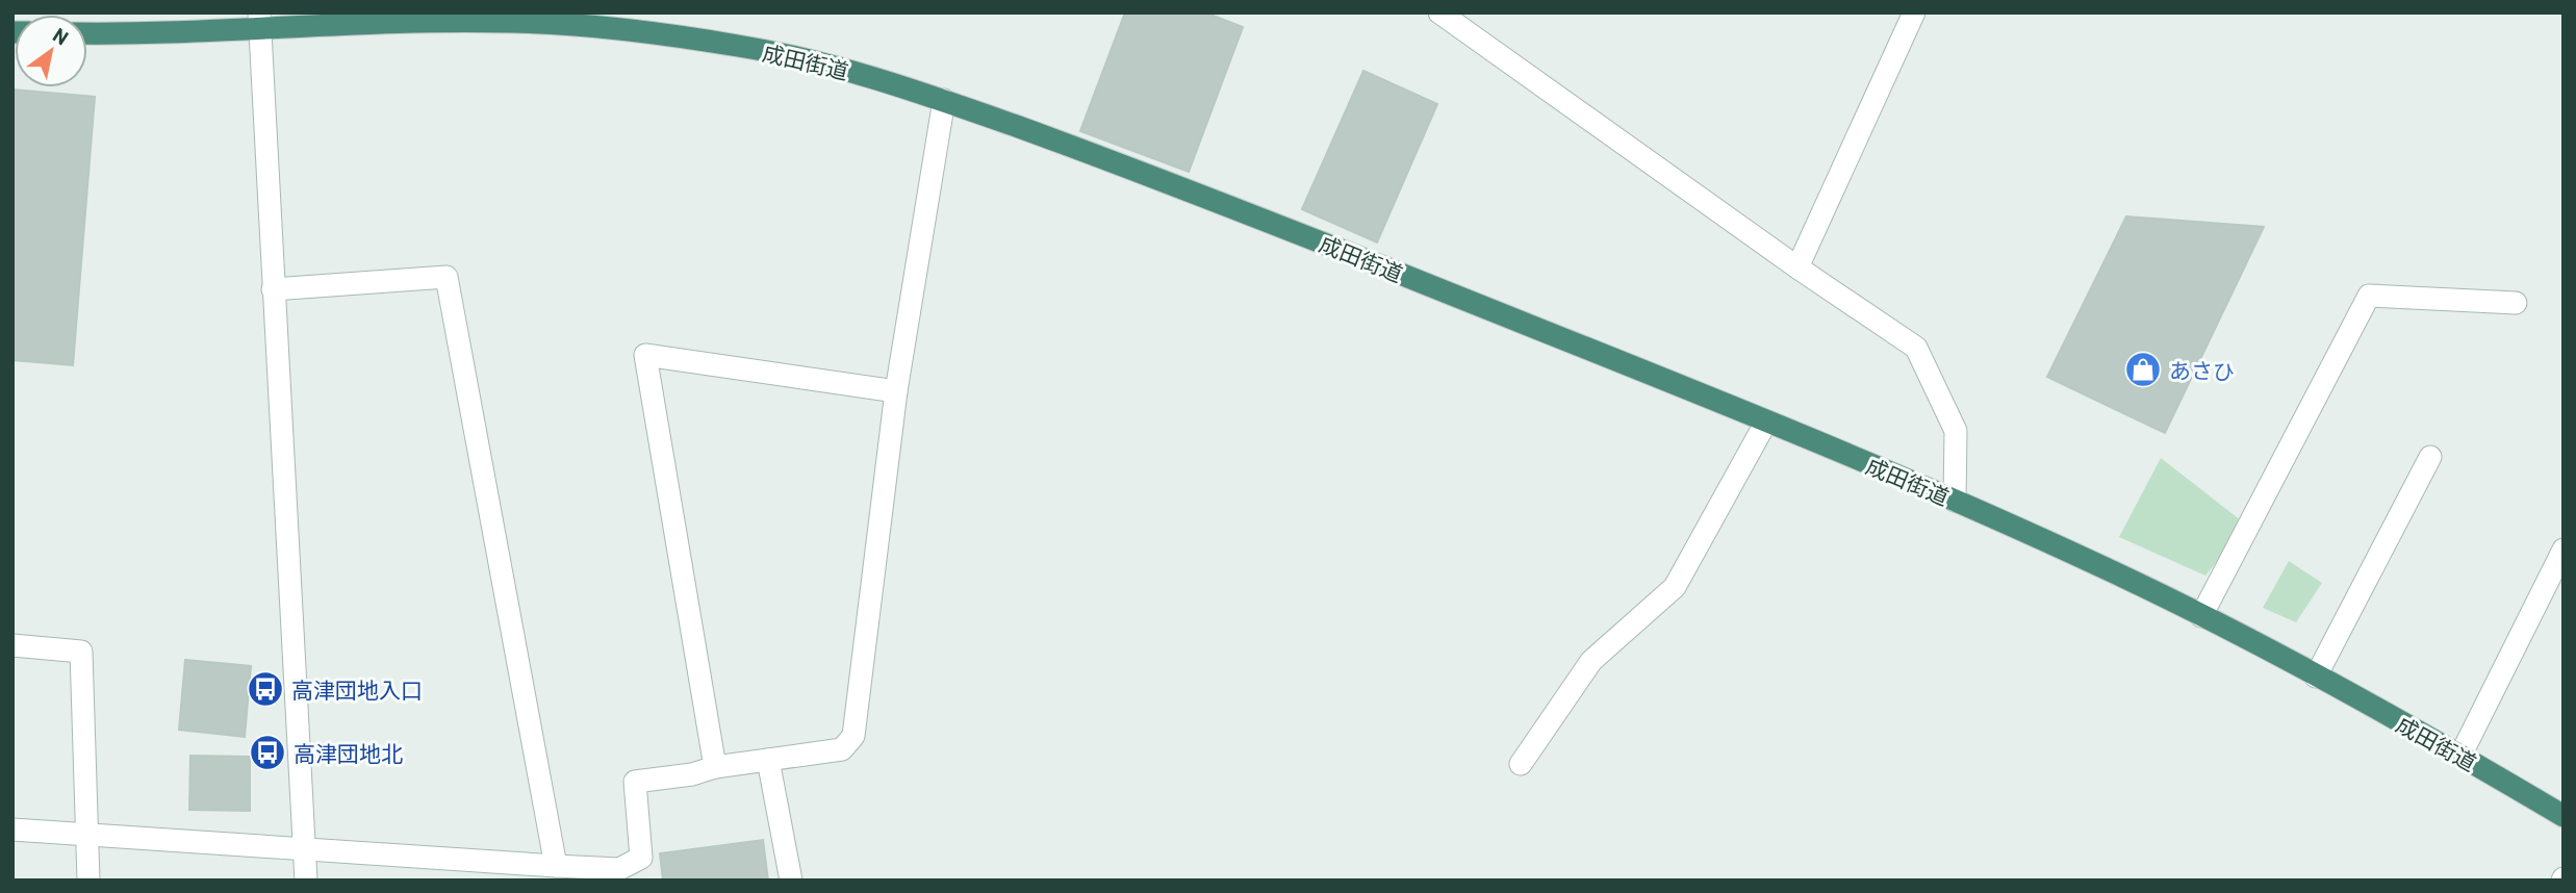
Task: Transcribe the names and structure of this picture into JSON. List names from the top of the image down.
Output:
{
  "streets": {
    "highway": ["成田街道"]
  },
  "places": {
    "shop": ["あさひ"],
    "bus stop": ["高津団地入口", "高津団地北"]
  },
  "north": "top right"
}
